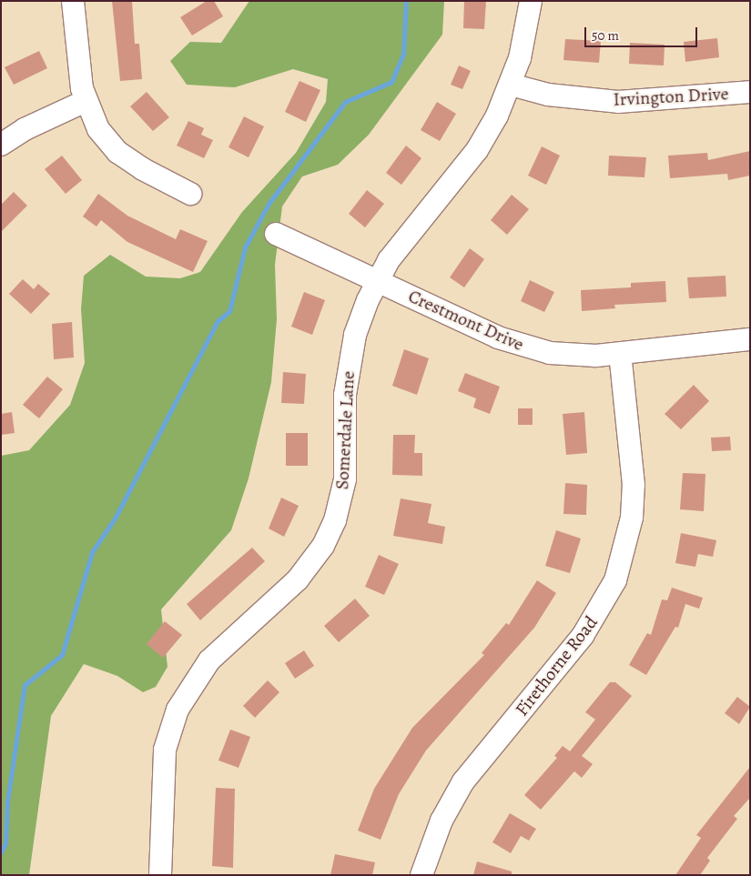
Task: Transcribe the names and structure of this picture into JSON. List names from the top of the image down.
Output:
{
  "streets": {
    "street": [
      "Irvington Drive",
      "Crestmont Drive",
      "Somerdale Lane",
      "Firethorne Road"
    ]
  },
  "crossings": [
    ["Irvington Drive", "Somerdale Lane"],
    ["Crestmont Drive", "Somerdale Lane"],
    ["Crestmont Drive", "Firethorne Road"]
  ],
  "scale_bar": "50 m"
}
